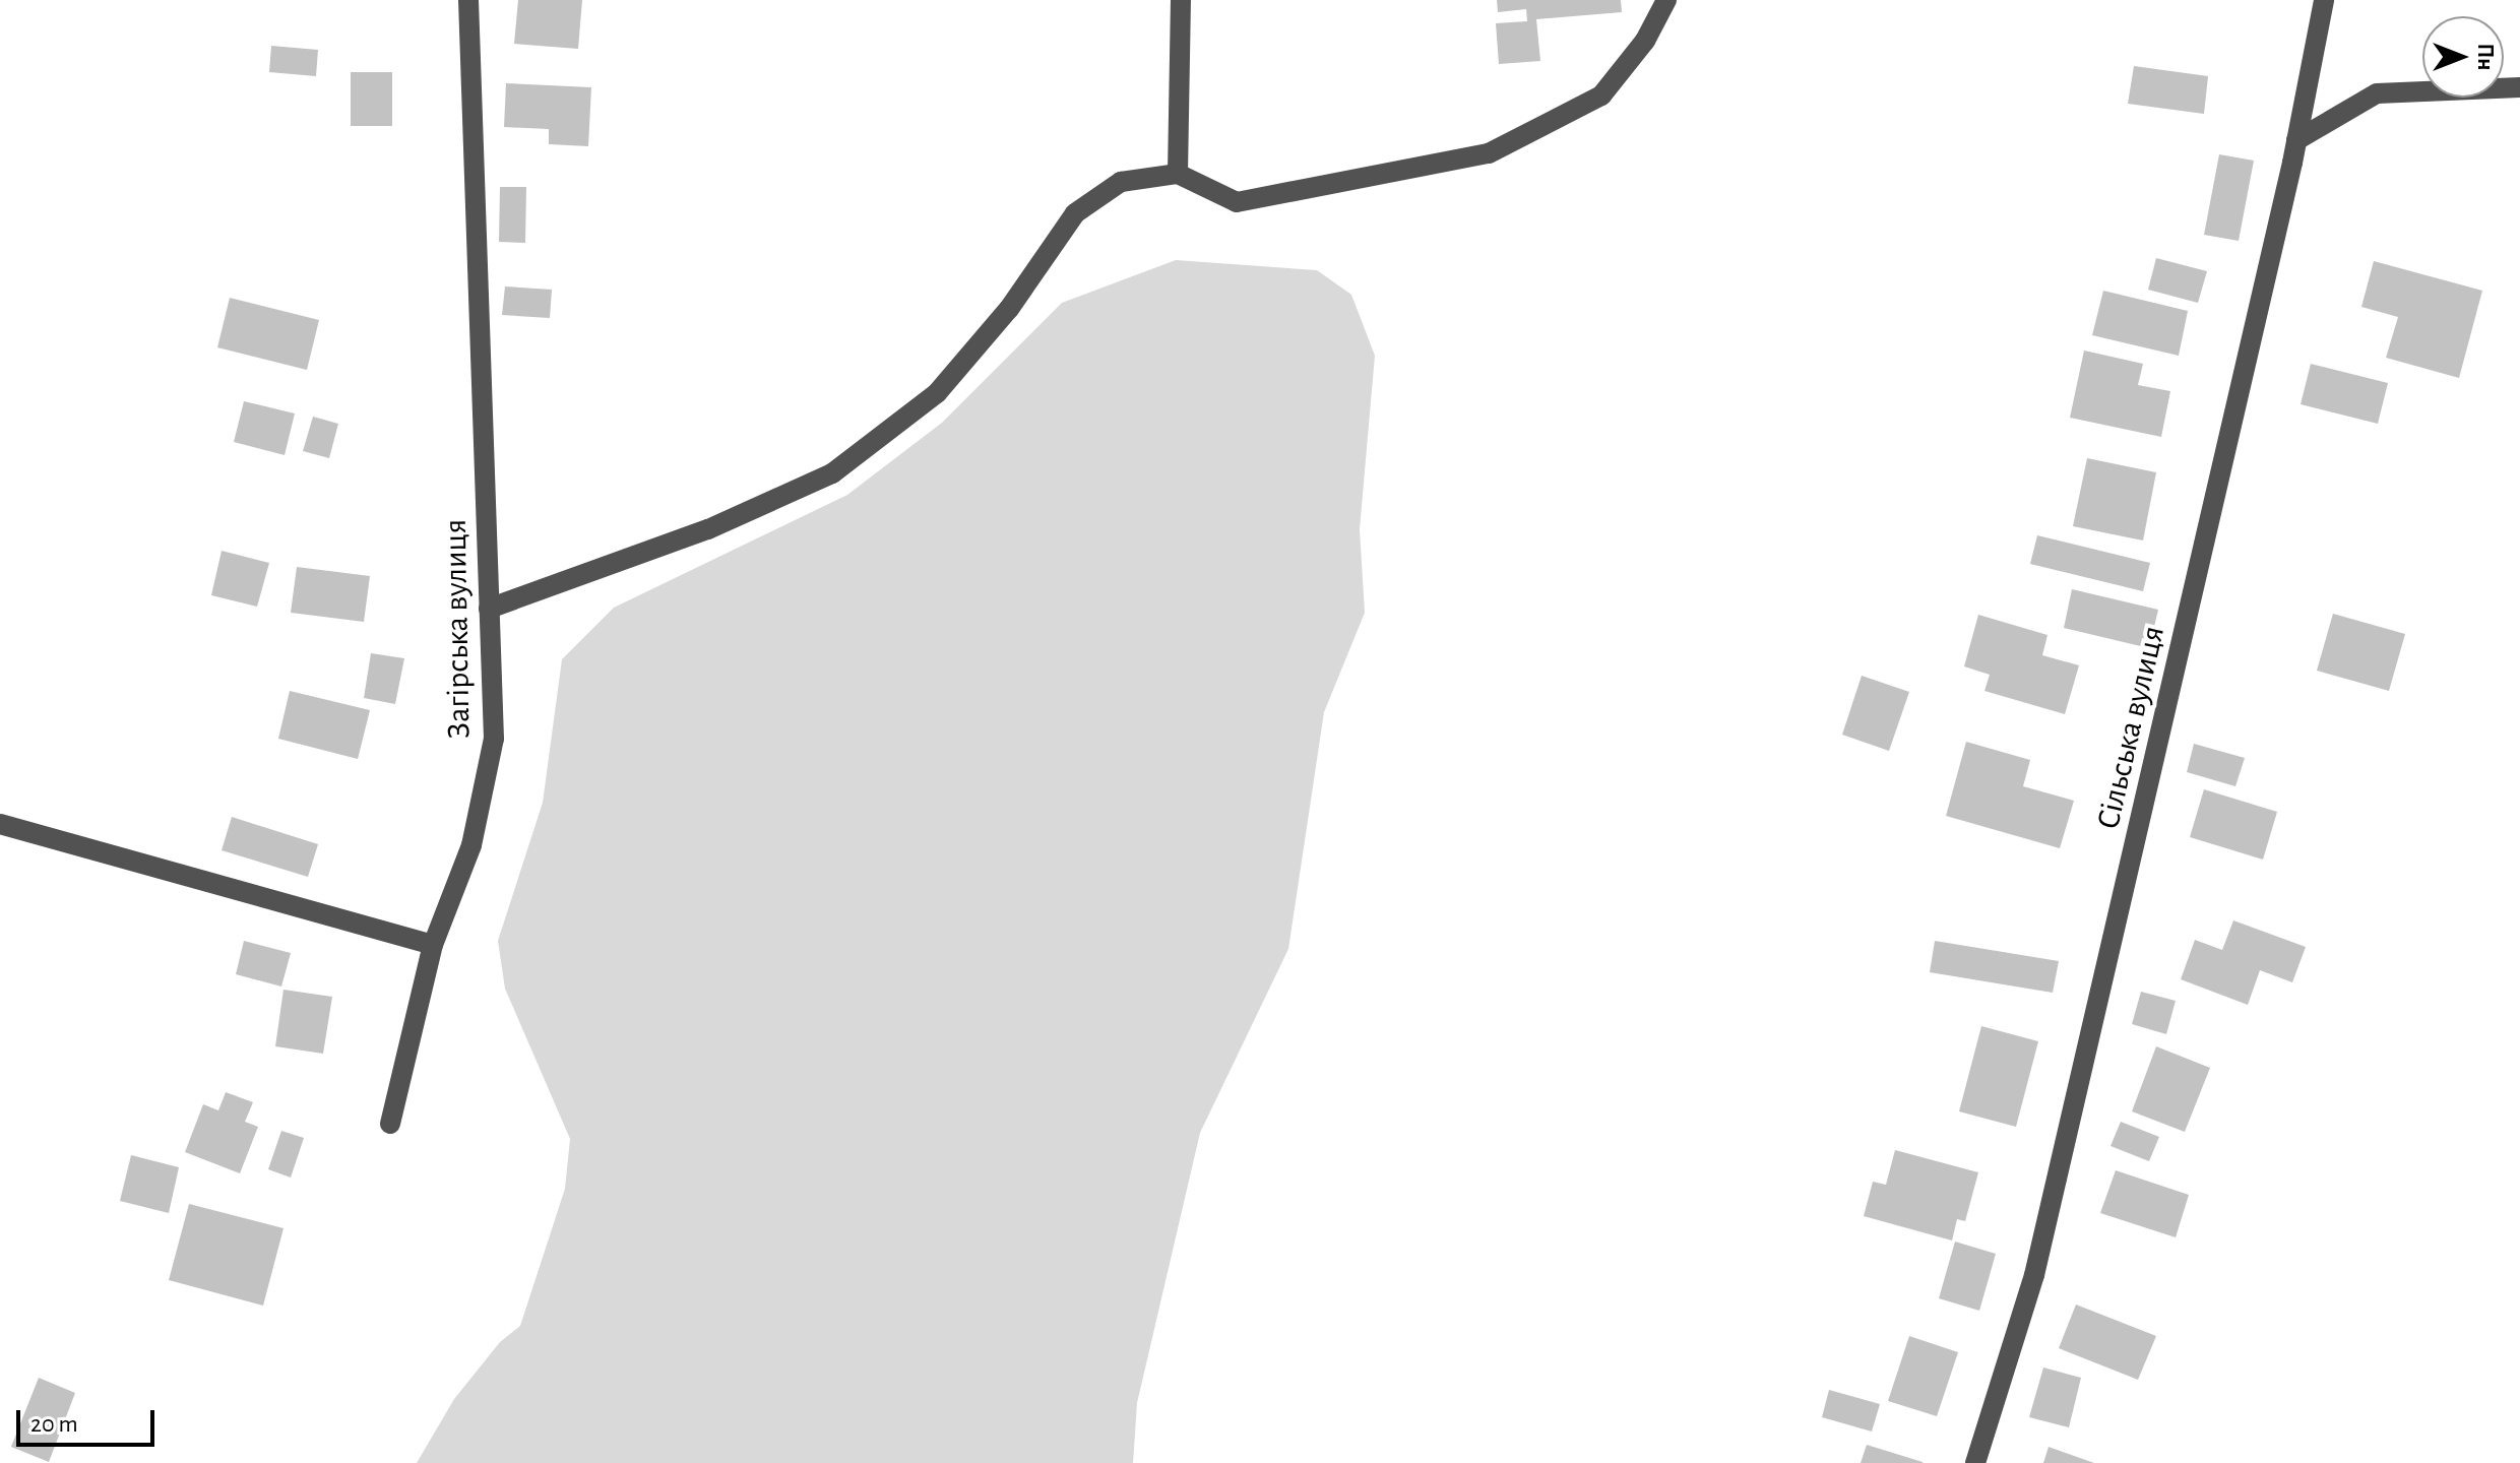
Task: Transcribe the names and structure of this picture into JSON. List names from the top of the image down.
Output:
{
  "streets": {
    "street": ["Загірська вулиця", "Сільська вулиця"]
  },
  "scale_bar": "20 m",
  "north": "right"
}
